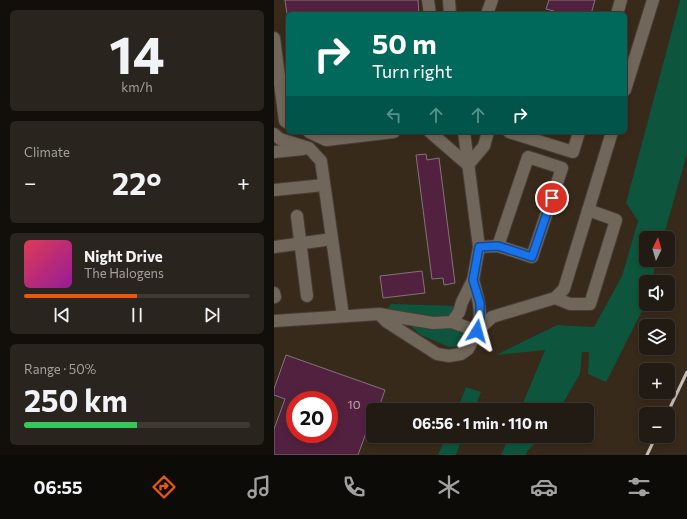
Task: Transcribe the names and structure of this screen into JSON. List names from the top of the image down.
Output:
{
  "house_numbers": ["10"],
  "north": "top",
  "page": {
    "tile": [
      ["14", "km/h"],
      "Climate",
      ["Range · 50%", "250 km"]
    ],
    "turn": ["50 m", "Turn right"],
    "heat": ["−", "22°", "+"],
    "map_buttons": ["+", "−"],
    "song": ["Night Drive", "The Halogens"],
    "limit": "20",
    "trip": "06:56 · 1 min · 110 m",
    "tabs": "06:55"
  }
}
